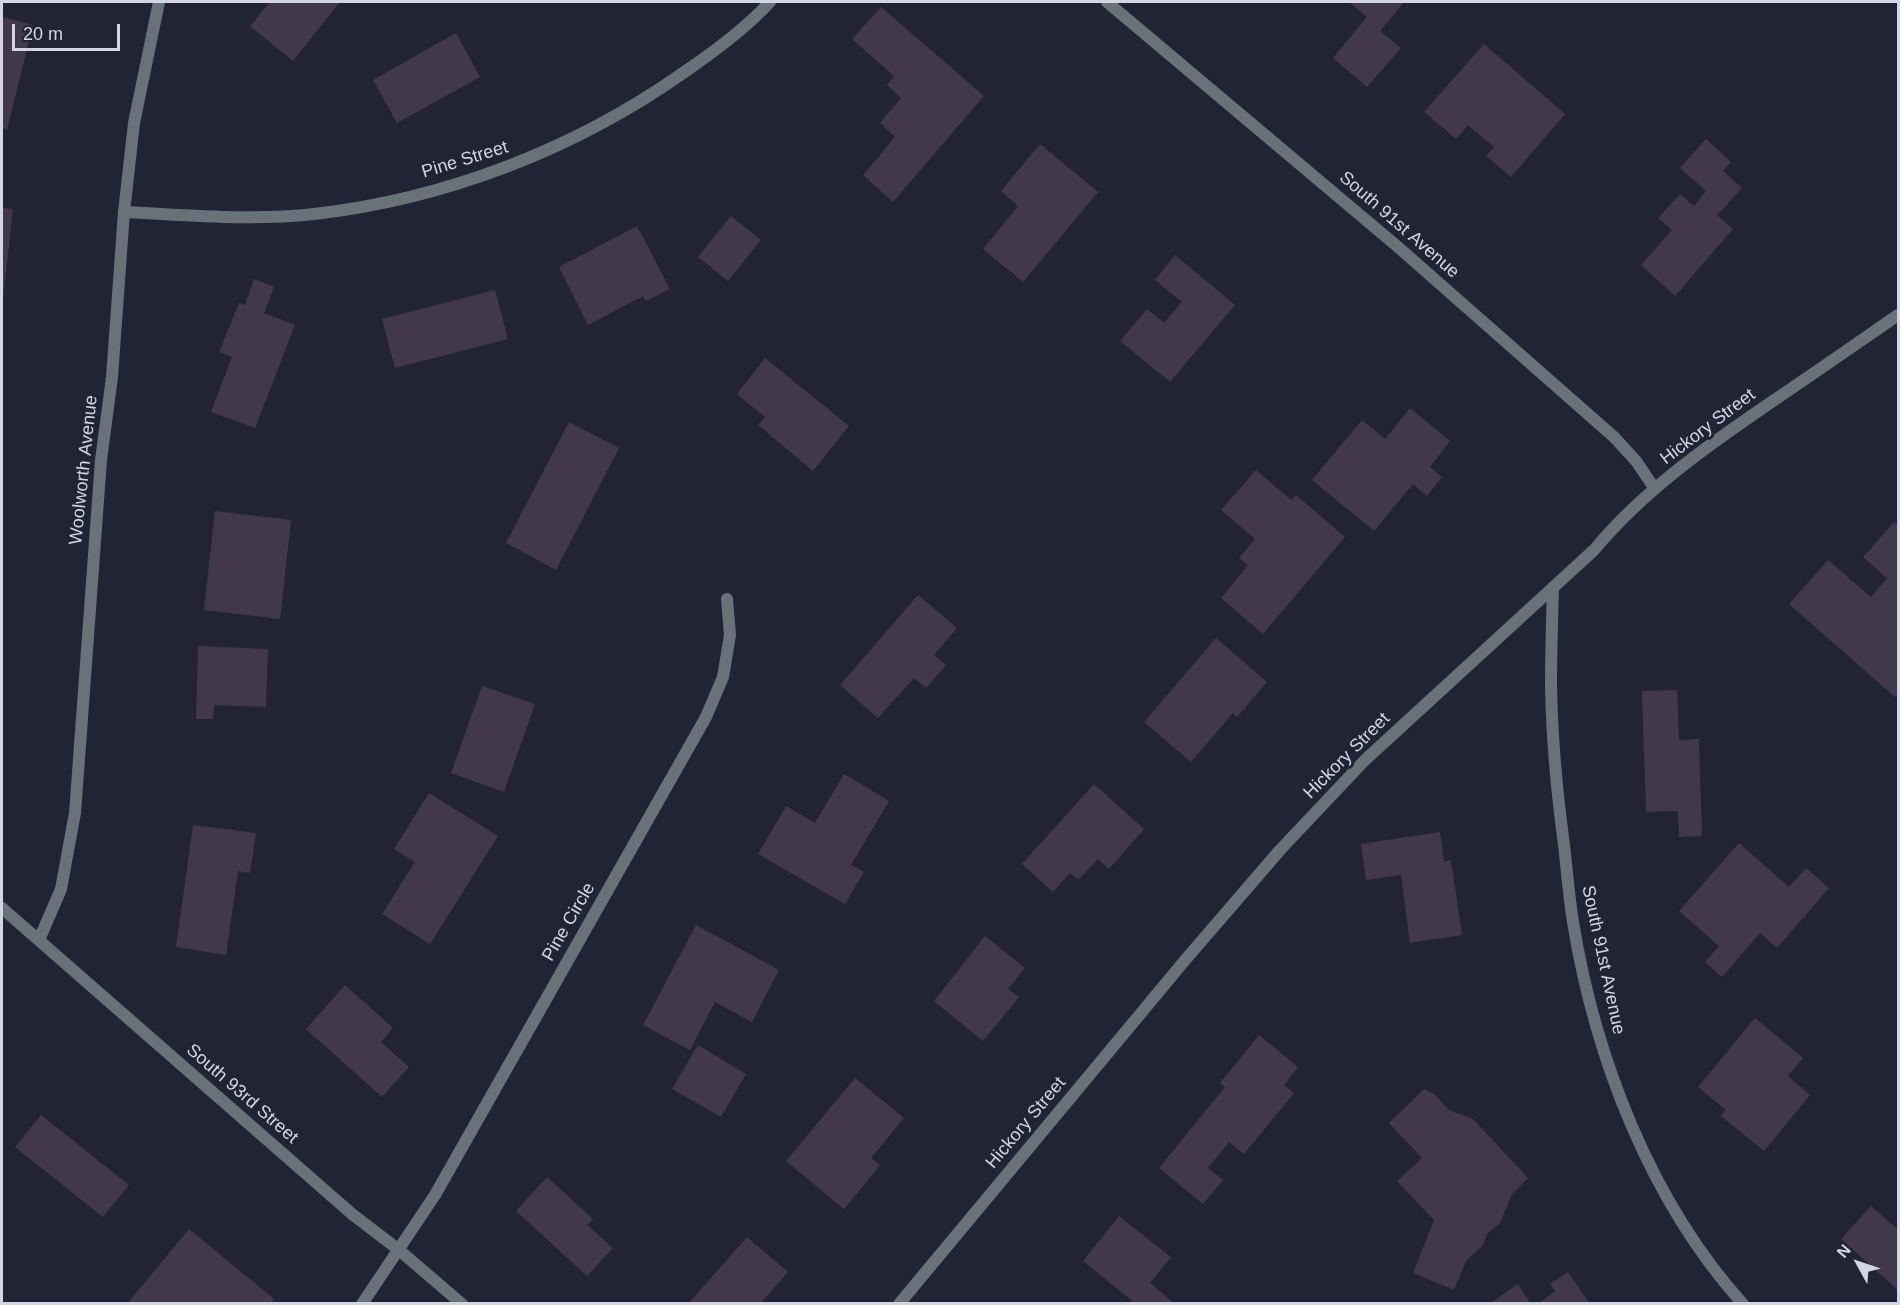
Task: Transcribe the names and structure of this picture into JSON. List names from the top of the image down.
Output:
{
  "streets": {
    "street": [
      "Pine Street",
      "South 91st Avenue",
      "Hickory Street",
      "Woolworth Avenue",
      "Pine Circle",
      "South 93rd Street"
    ]
  },
  "crossings": [
    ["Pine Street", "Woolworth Avenue"],
    ["South 91st Avenue", "Hickory Street"],
    ["Woolworth Avenue", "South 93rd Street"],
    ["Pine Circle", "South 93rd Street"]
  ],
  "scale_bar": "20 m",
  "north": "top left"
}
